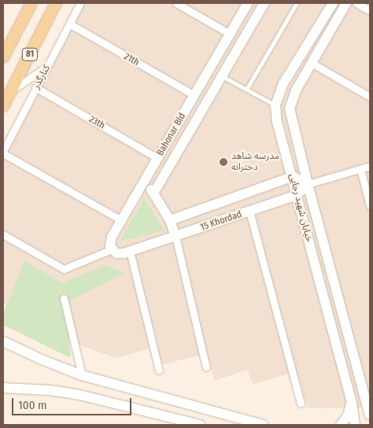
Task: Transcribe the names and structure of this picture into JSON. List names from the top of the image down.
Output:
{
  "streets": {
    "main road": ["81"],
    "street": [
      "21th",
      "کنارگذر",
      "23th",
      "Bahonar Bld",
      "خیابان شهید رجایی",
      "15 Khordad"
    ]
  },
  "crossings": [
    ["21th", "کنارگذر"],
    ["21th", "Bahonar Bld"],
    ["کنارگذر", "23th"],
    ["23th", "Bahonar Bld"],
    ["خیابان شهید رجایی", "15 Khordad"]
  ],
  "places": ["مدرسه شاهد دخترانه"],
  "scale_bar": "100 m"
}
